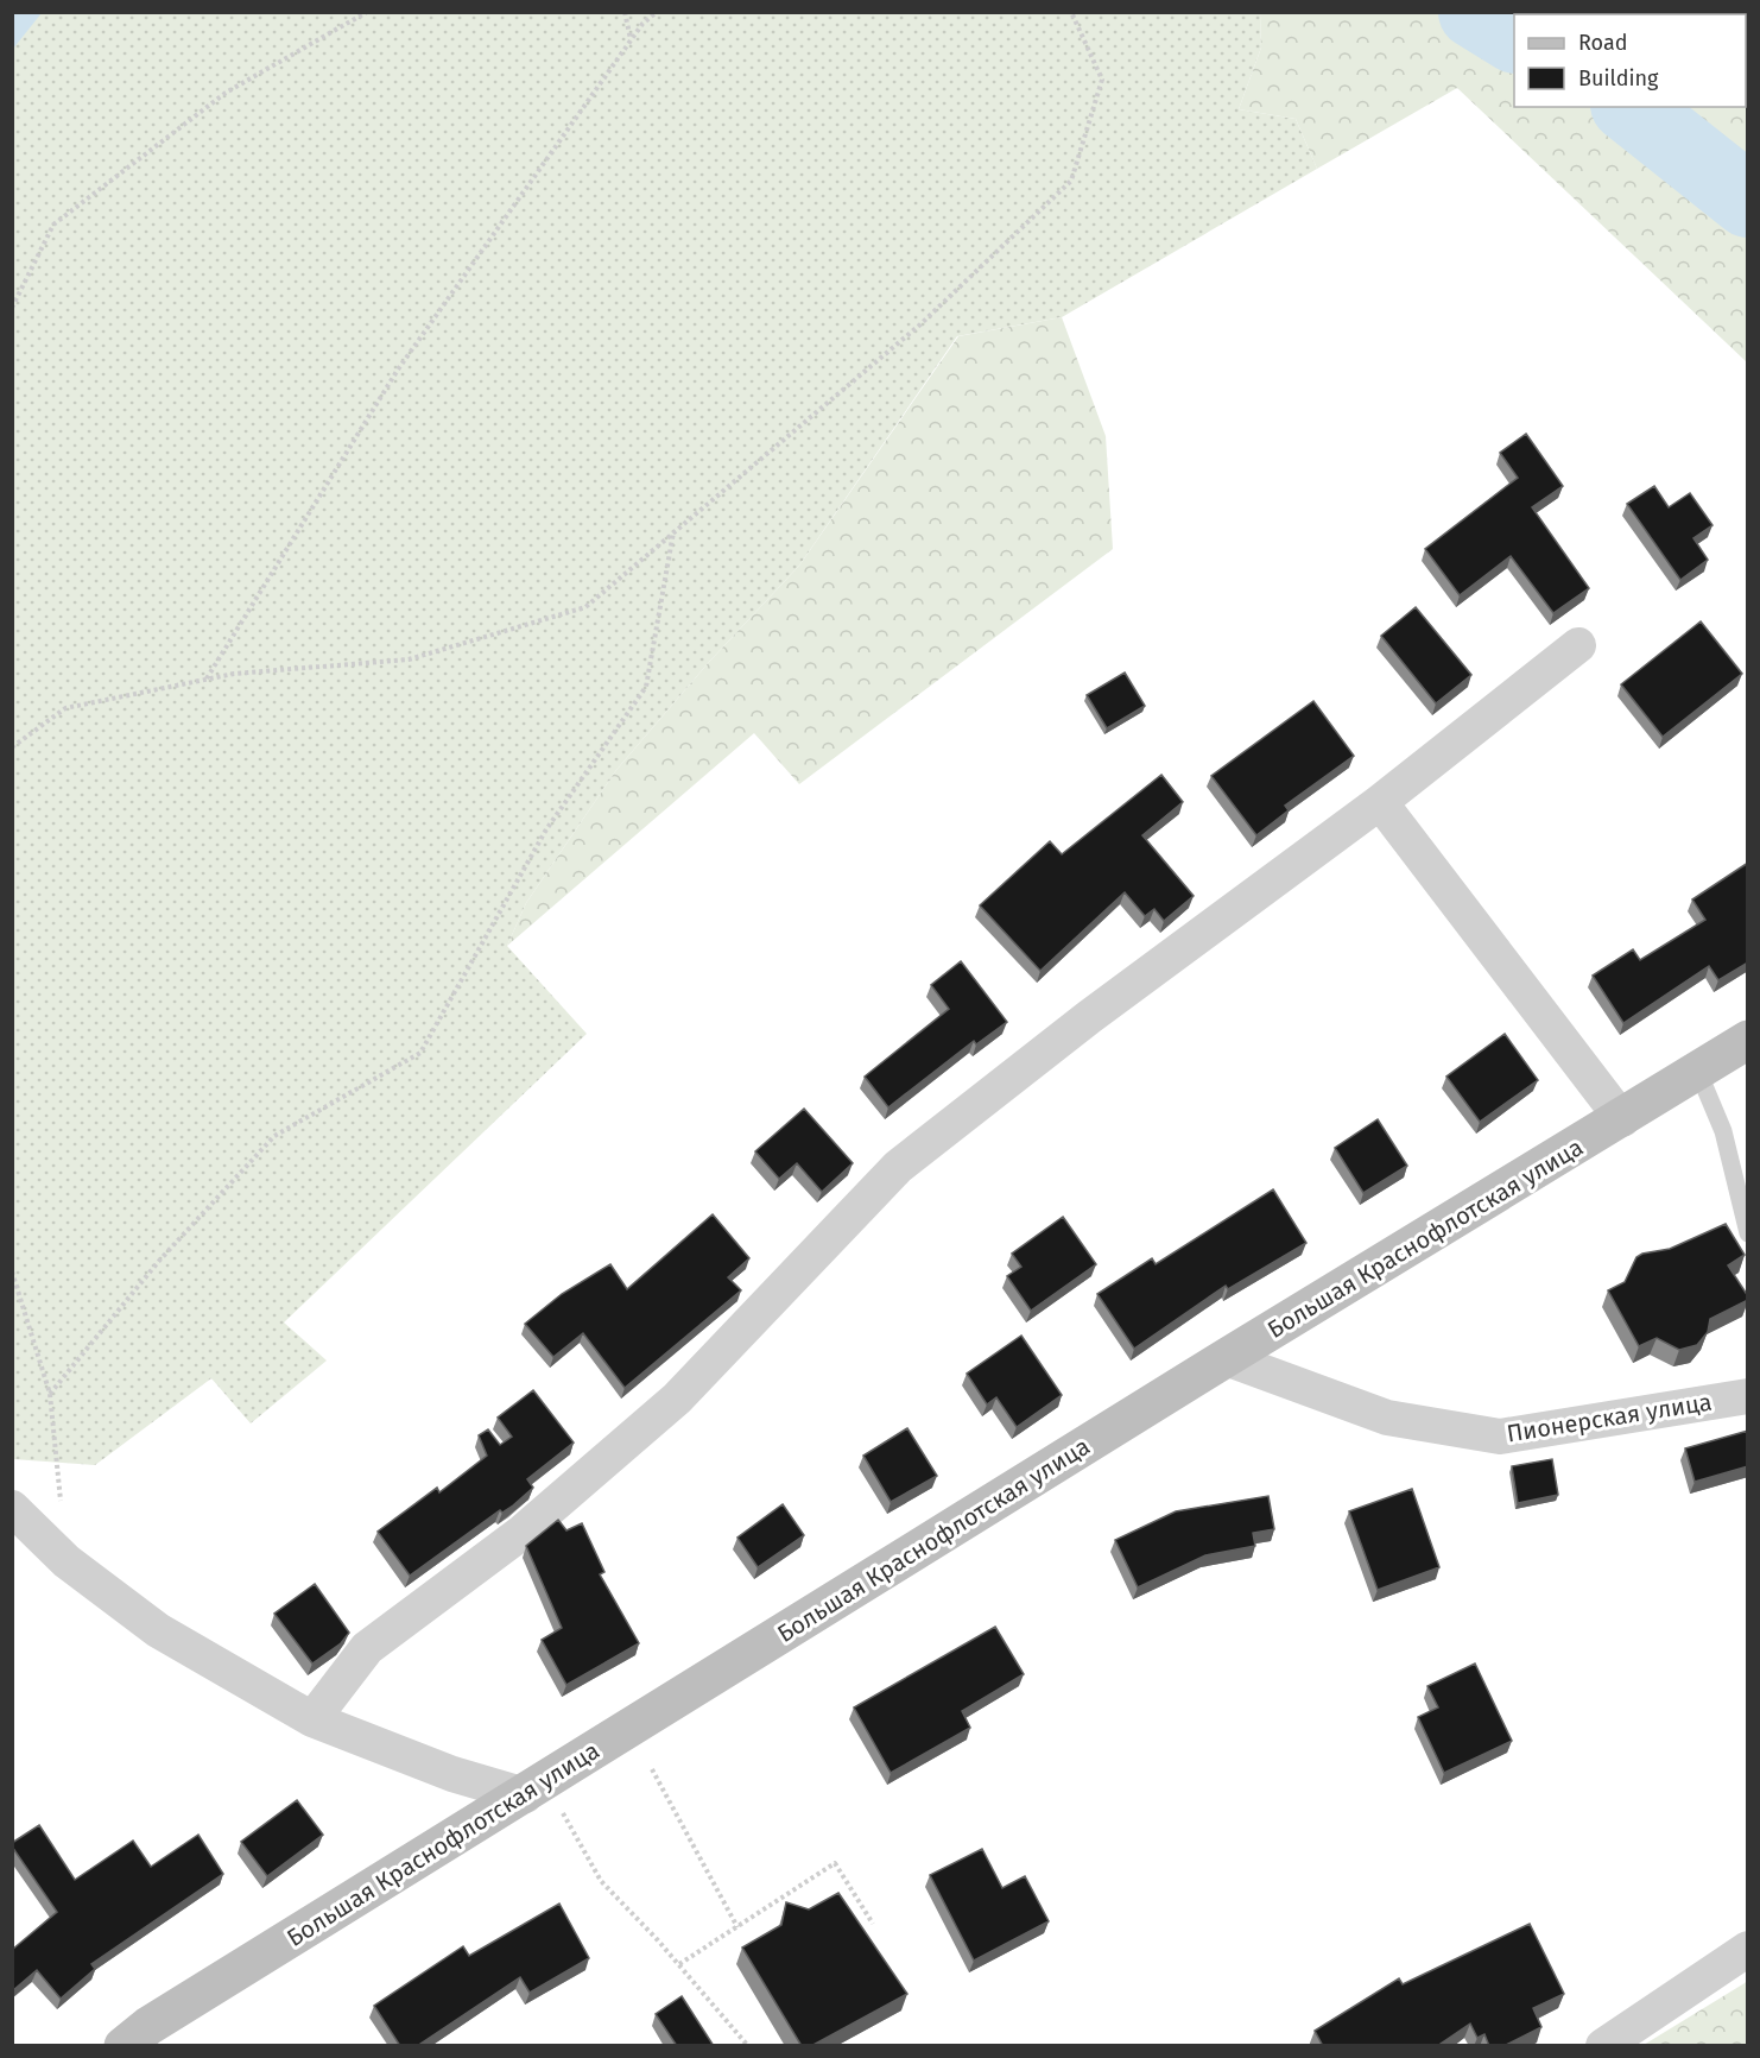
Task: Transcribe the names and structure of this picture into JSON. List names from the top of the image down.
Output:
{
  "streets": {
    "main road": ["Большая Краснофлотская улица"],
    "street": ["Пионерская улица"]
  },
  "crossings": [
    ["Большая Краснофлотская улица", "Пионерская улица"]
  ],
  "legend": ["Road", "Building"]
}
